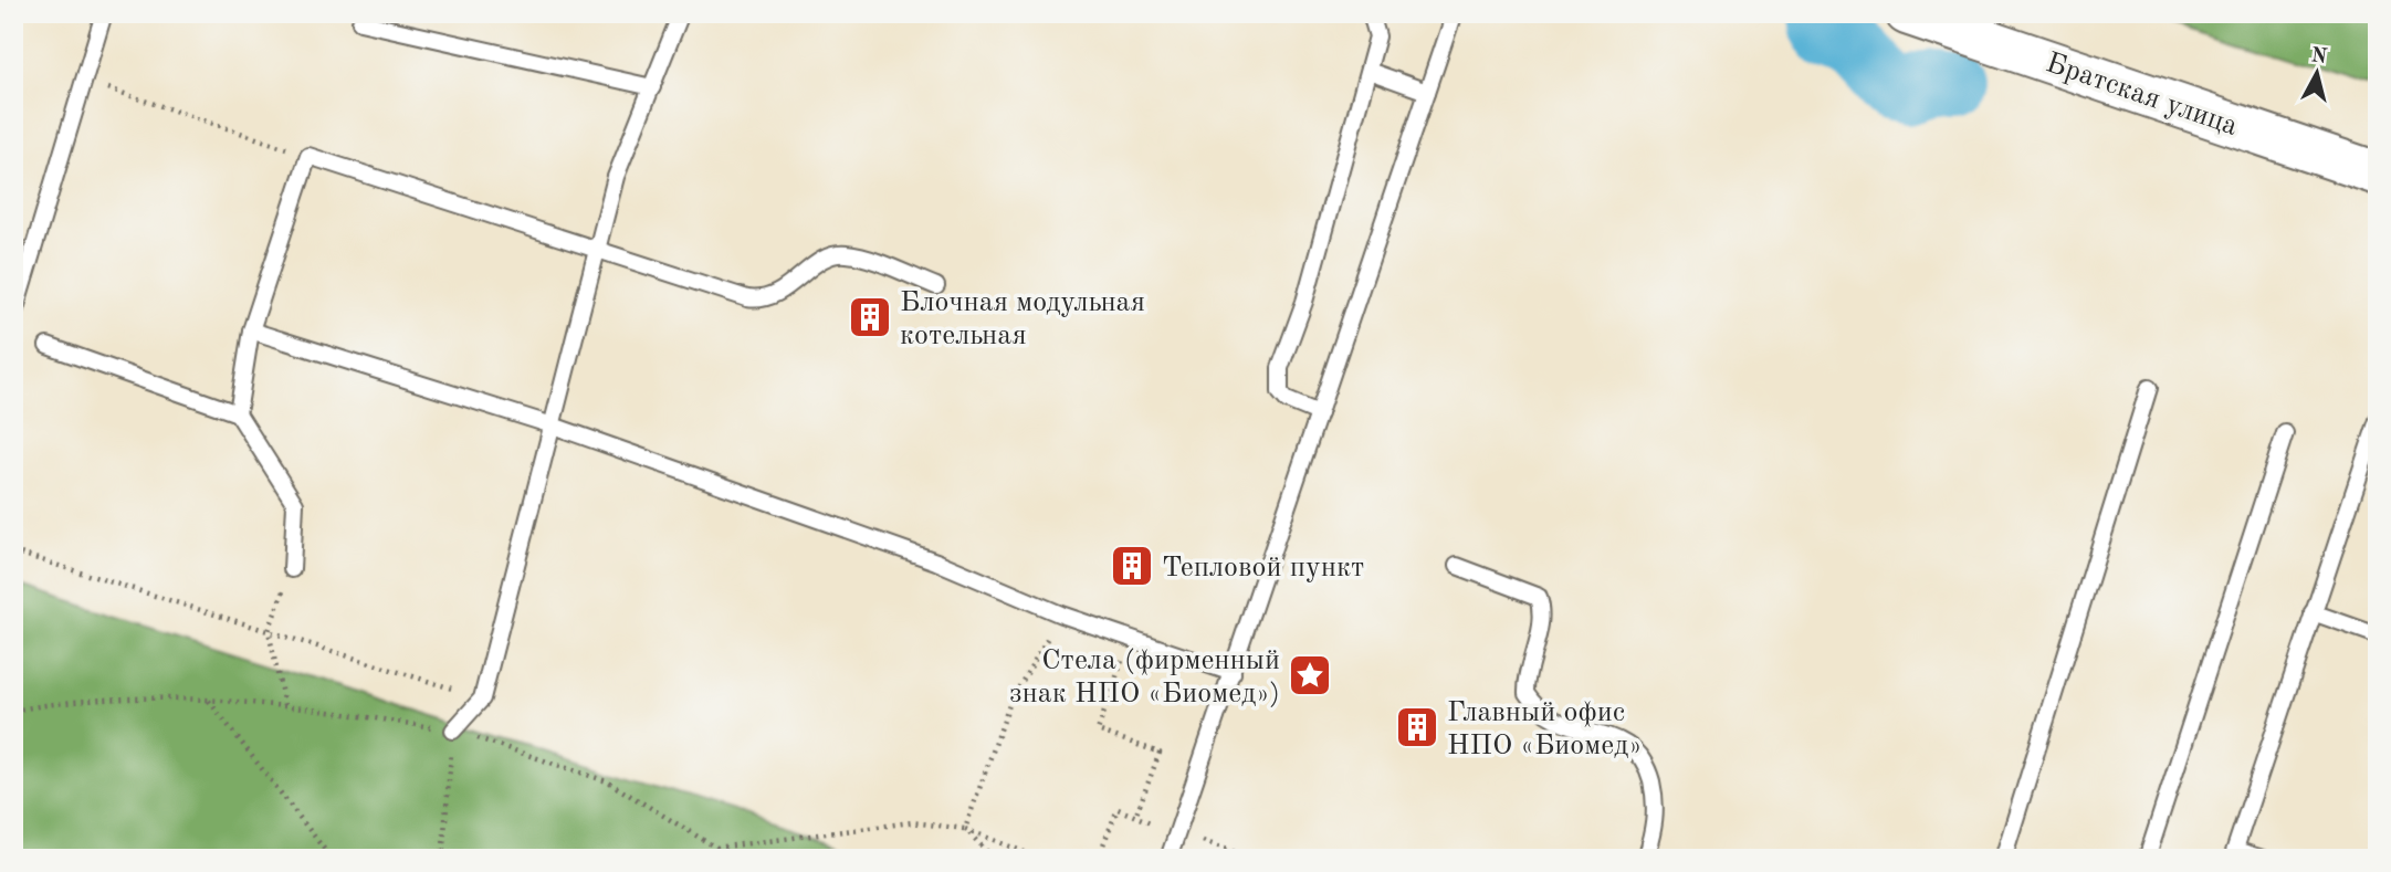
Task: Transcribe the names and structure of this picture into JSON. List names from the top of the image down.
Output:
{
  "streets": {
    "main road": ["Братская улица"]
  },
  "places": {
    "building": ["Блочная модульная котельная", "Тепловой пункт", "Главный офис НПО «Биомед»"],
    "place": ["Стела (фирменный знак НПО «Биомед»)"]
  },
  "north": "top"
}
